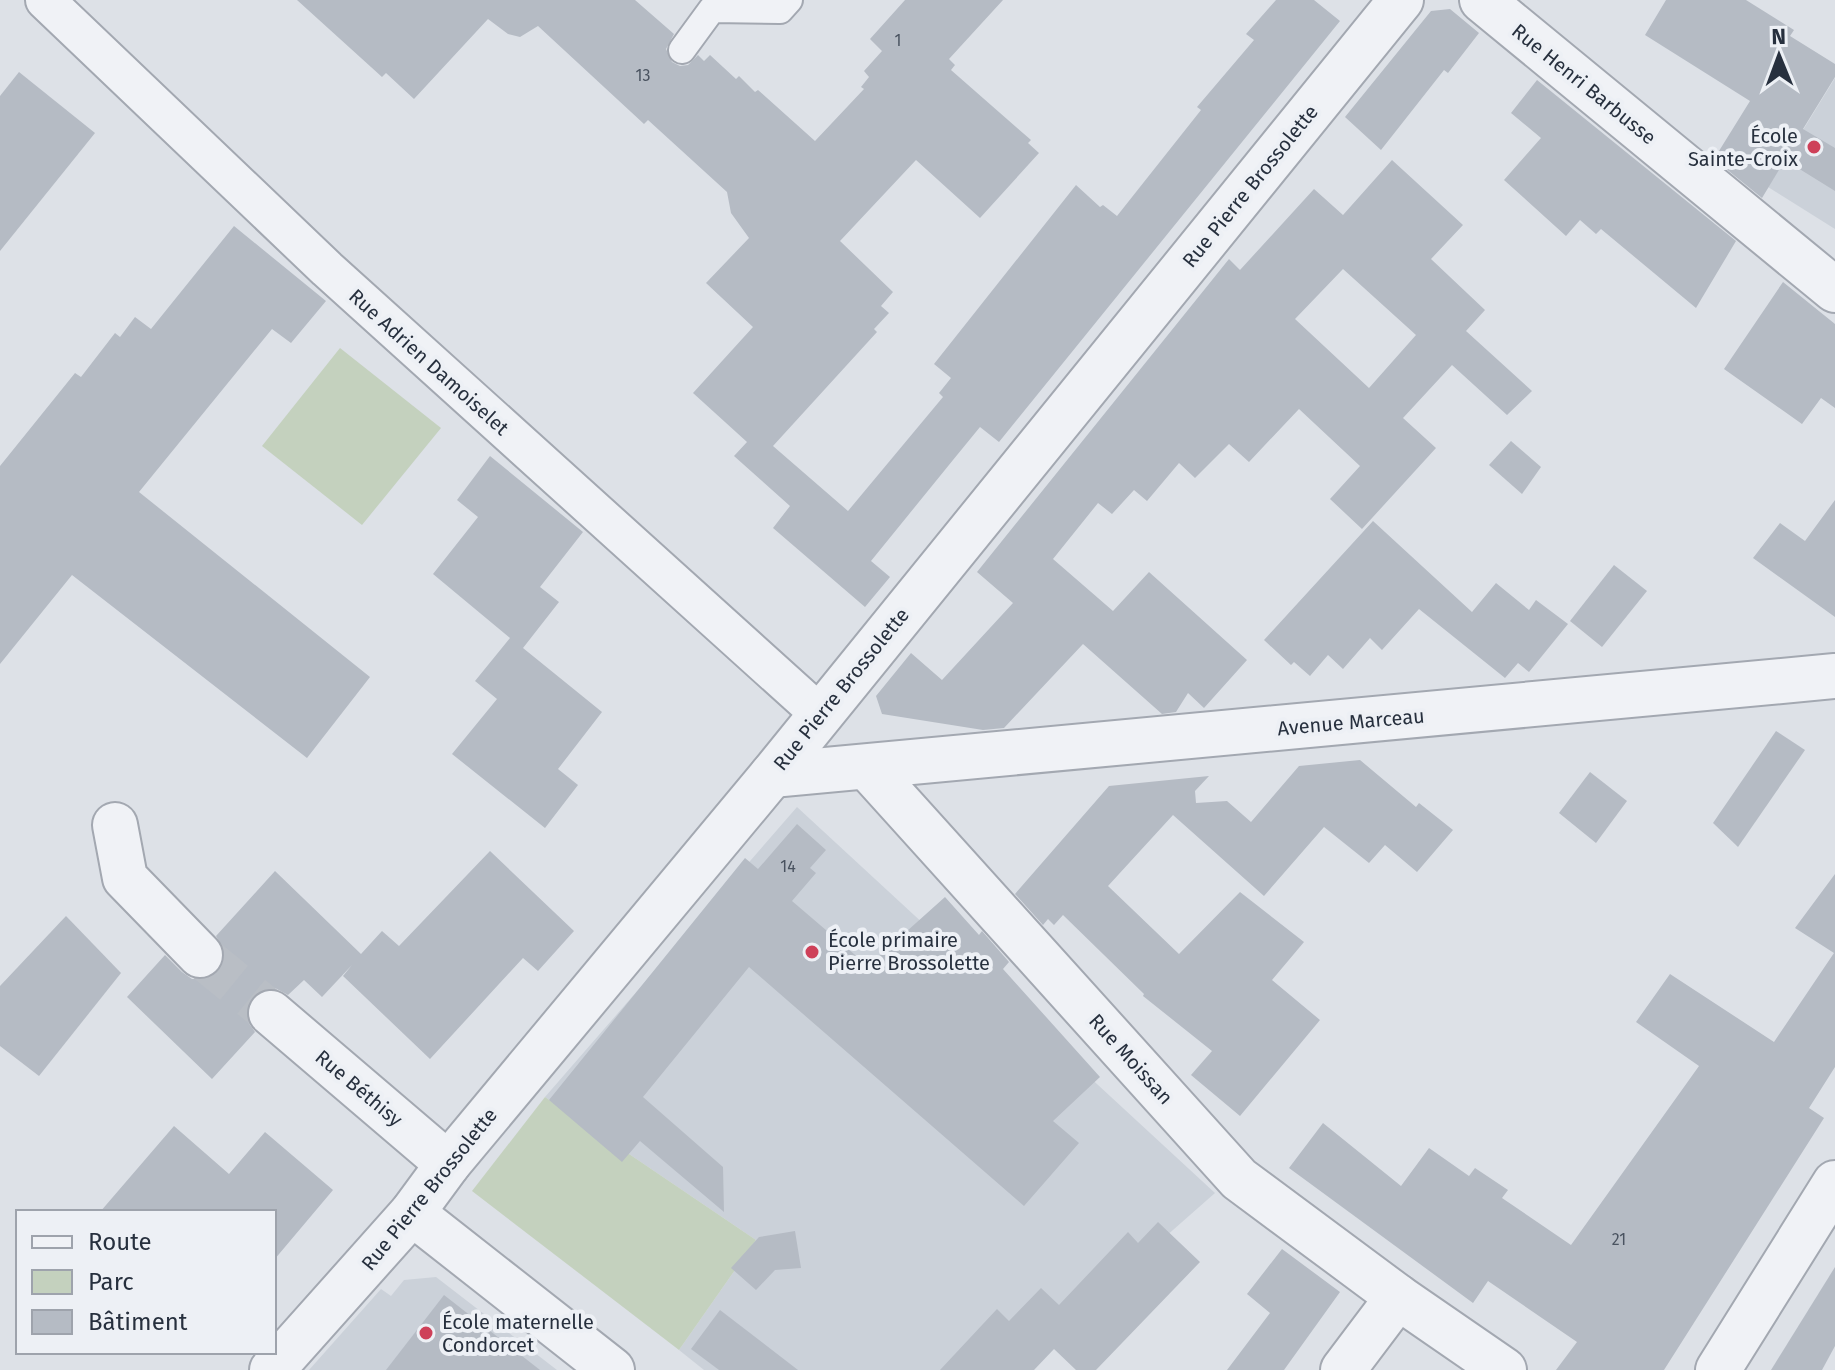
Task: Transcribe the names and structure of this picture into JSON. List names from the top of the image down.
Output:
{
  "streets": {
    "street": [
      "Rue Henri Barbusse",
      "Rue Pierre Brossolette",
      "Rue Adrien Damoiselet",
      "Avenue Marceau",
      "Rue Moissan",
      "Rue Béthisy"
    ]
  },
  "crossings": [
    ["Rue Pierre Brossolette", "Rue Adrien Damoiselet"],
    ["Rue Pierre Brossolette", "Rue Béthisy"],
    ["Avenue Marceau", "Rue Moissan"]
  ],
  "places": ["École Sainte-Croix", "École primaire Pierre Brossolette", "École maternelle Condorcet"],
  "house_numbers": [
    "1",
    "13",
    "14",
    "21"
  ],
  "legend": ["Route", "Parc", "Bâtiment"],
  "north": "top"
}
